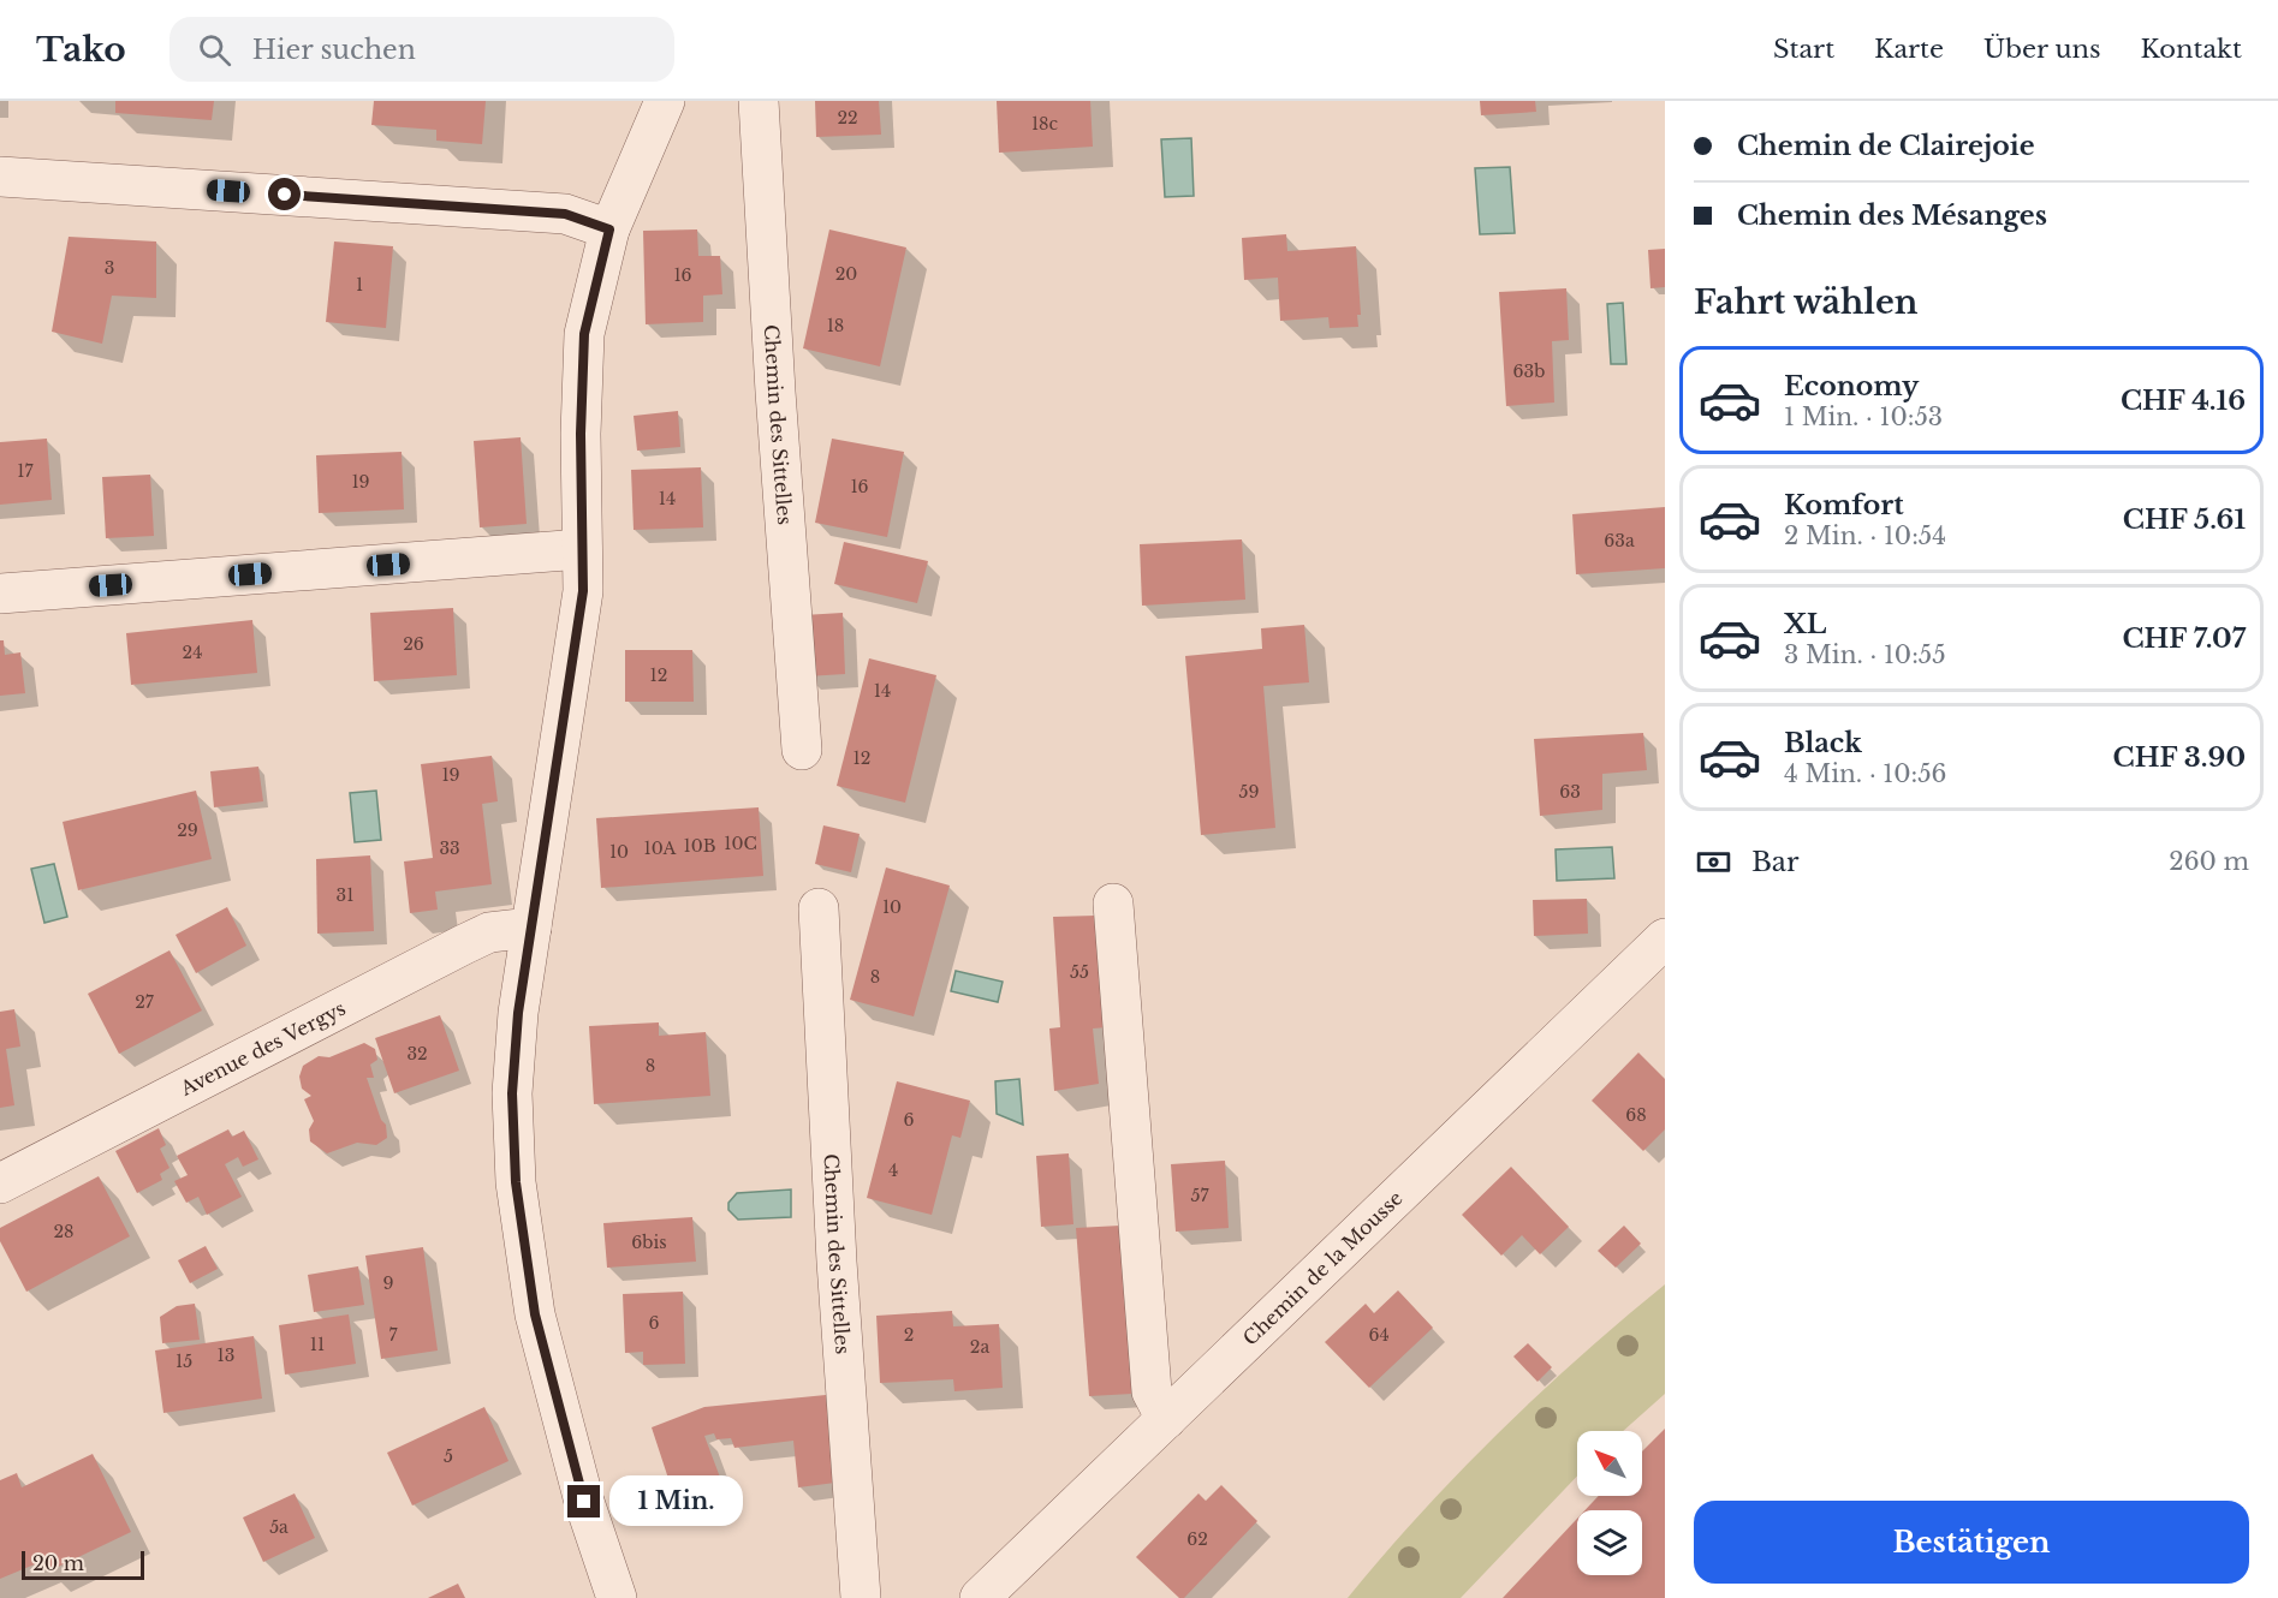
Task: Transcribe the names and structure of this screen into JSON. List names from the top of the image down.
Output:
{
  "streets": {
    "street": ["Chemin des Sittelles", "Avenue des Vergys", "Chemin de la Mousse"]
  },
  "house_numbers": [
    "22",
    "18c",
    "3",
    "20",
    "16",
    "1",
    "18",
    "63b",
    "17",
    "19",
    "16",
    "14",
    "63a",
    "26",
    "24",
    "12",
    "14",
    "12",
    "19",
    "59",
    "63",
    "29",
    "10C",
    "10B",
    "33",
    "10A",
    "10",
    "31",
    "10",
    "55",
    "8",
    "27",
    "32",
    "8",
    "68",
    "6",
    "4",
    "57",
    "28",
    "6bis",
    "9",
    "6",
    "7",
    "2",
    "64",
    "11",
    "2a",
    "13",
    "15",
    "5",
    "5a",
    "62"
  ],
  "scale_bar": "20 m",
  "north": "top left",
  "page": {
    "header": "Tako",
    "search": "Hier suchen",
    "nav": [
      "Start",
      "Karte",
      "Über uns",
      "Kontakt"
    ],
    "banner": ["Chemin de Clairejoie", "Chemin des Mésanges"],
    "heading": "Fahrt wählen",
    "list": [
      {
        "name": "Economy",
        "note": "1 Min. · 10:53",
        "value": "CHF 4.16"
      },
      {
        "name": "Komfort",
        "note": "2 Min. · 10:54",
        "value": "CHF 5.61"
      },
      {
        "name": "XL",
        "note": "3 Min. · 10:55",
        "value": "CHF 7.07"
      },
      {
        "name": "Black",
        "note": "4 Min. · 10:56",
        "value": "CHF 3.90"
      }
    ],
    "pay": ["Bar", "260 m"],
    "bubble": "1 Min.",
    "buttons": "Bestätigen",
    "scale": "20 m"
  }
}
